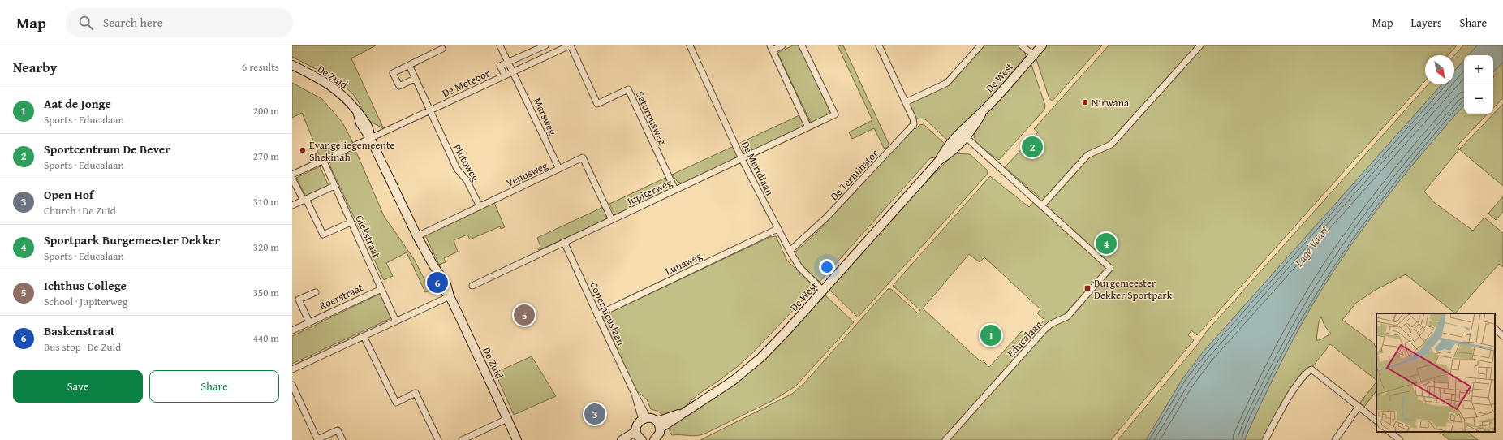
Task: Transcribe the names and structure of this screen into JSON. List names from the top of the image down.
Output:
{
  "streets": {
    "main road": ["De Zuid", "De West"],
    "street": [
      "De Meteoor",
      "Marsweg",
      "Saturnusweg",
      "Plutoweg",
      "De Meridiaan",
      "Venusweg",
      "De Terminator",
      "Jupiterweg",
      "Giekstraat",
      "Lunaweg",
      "Roerstraat",
      "Copernicuslaan",
      "Educalaan"
    ]
  },
  "crossings": [
    ["De Zuid", "De Meteoor"],
    ["De Zuid", "Venusweg"],
    ["De West", "De Meridiaan"],
    ["De West", "Educalaan"],
    ["De Meteoor", "Marsweg"],
    ["De Meteoor", "Saturnusweg"],
    ["De Meteoor", "Plutoweg"],
    ["De Meteoor", "Giekstraat"],
    ["Marsweg", "Venusweg"],
    ["Saturnusweg", "Jupiterweg"],
    ["Plutoweg", "Venusweg"],
    ["De Meridiaan", "De Terminator"],
    ["De Meridiaan", "Jupiterweg"],
    ["De Meridiaan", "Lunaweg"],
    ["Venusweg", "Jupiterweg"],
    ["Jupiterweg", "Copernicuslaan"],
    ["Giekstraat", "Roerstraat"],
    ["Lunaweg", "Copernicuslaan"]
  ],
  "water": ["Lage Vaart"],
  "places": {
    "other": ["Nirwana", "Evangeliegemeente Shekinah"],
    "transit": ["Burgemeester Dekker Sportpark"]
  },
  "north": "bottom right",
  "page": {
    "header": "Map",
    "search": "Search here",
    "nav": ["Map", "Layers", "Share"],
    "heading": ["Nearby", "6 results"],
    "map_buttons": ["+", "−"],
    "list": [
      {
        "mark": "1",
        "name": "Aat de Jonge",
        "note": "Sports · Educalaan",
        "value": "200 m"
      },
      {
        "mark": "2",
        "name": "Sportcentrum De Bever",
        "note": "Sports · Educalaan",
        "value": "270 m"
      },
      {
        "mark": "3",
        "name": "Open Hof",
        "note": "Church · De Zuid",
        "value": "310 m"
      },
      {
        "mark": "4",
        "name": "Sportpark Burgemeester Dekker",
        "note": "Sports · Educalaan",
        "value": "320 m"
      },
      {
        "mark": "5",
        "name": "Ichthus College",
        "note": "School · Jupiterweg",
        "value": "350 m"
      },
      {
        "mark": "6",
        "name": "Baskenstraat",
        "note": "Bus stop · De Zuid",
        "value": "440 m"
      }
    ],
    "pins": [
      "2",
      "4",
      "6",
      "5",
      "1",
      "3"
    ],
    "buttons": ["Save", "Share"]
  }
}
